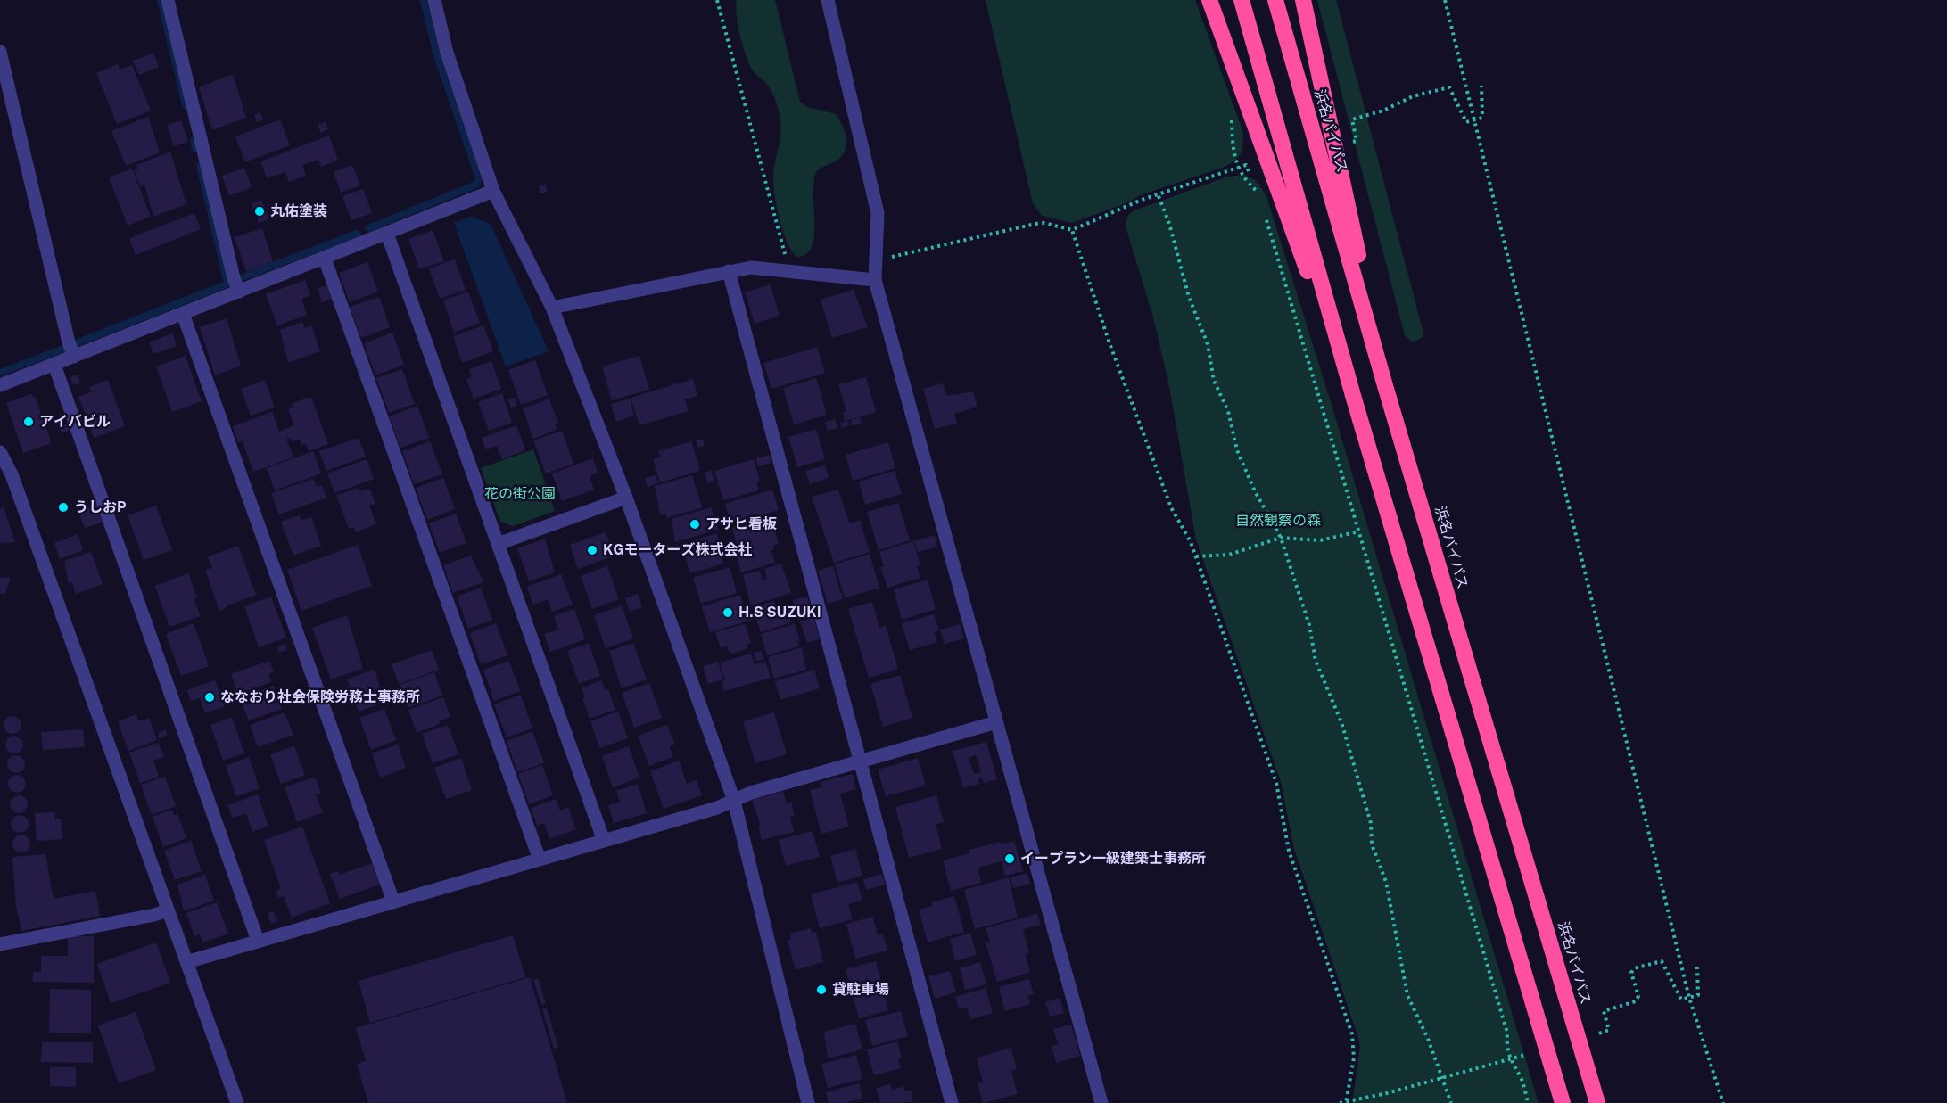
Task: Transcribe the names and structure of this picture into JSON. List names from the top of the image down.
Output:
{
  "streets": {
    "highway": ["浜名バイパス"]
  },
  "parks": ["花の街公園", "自然観察の森"],
  "places": [
    "丸佑塗装",
    "アイバビル",
    "うしおP",
    "アサヒ看板",
    "KGモーターズ株式会社",
    "H.S SUZUKI",
    "ななおり社会保険労務士事務所",
    "イープラン一級建築士事務所",
    "貸駐車場"
  ]
}
